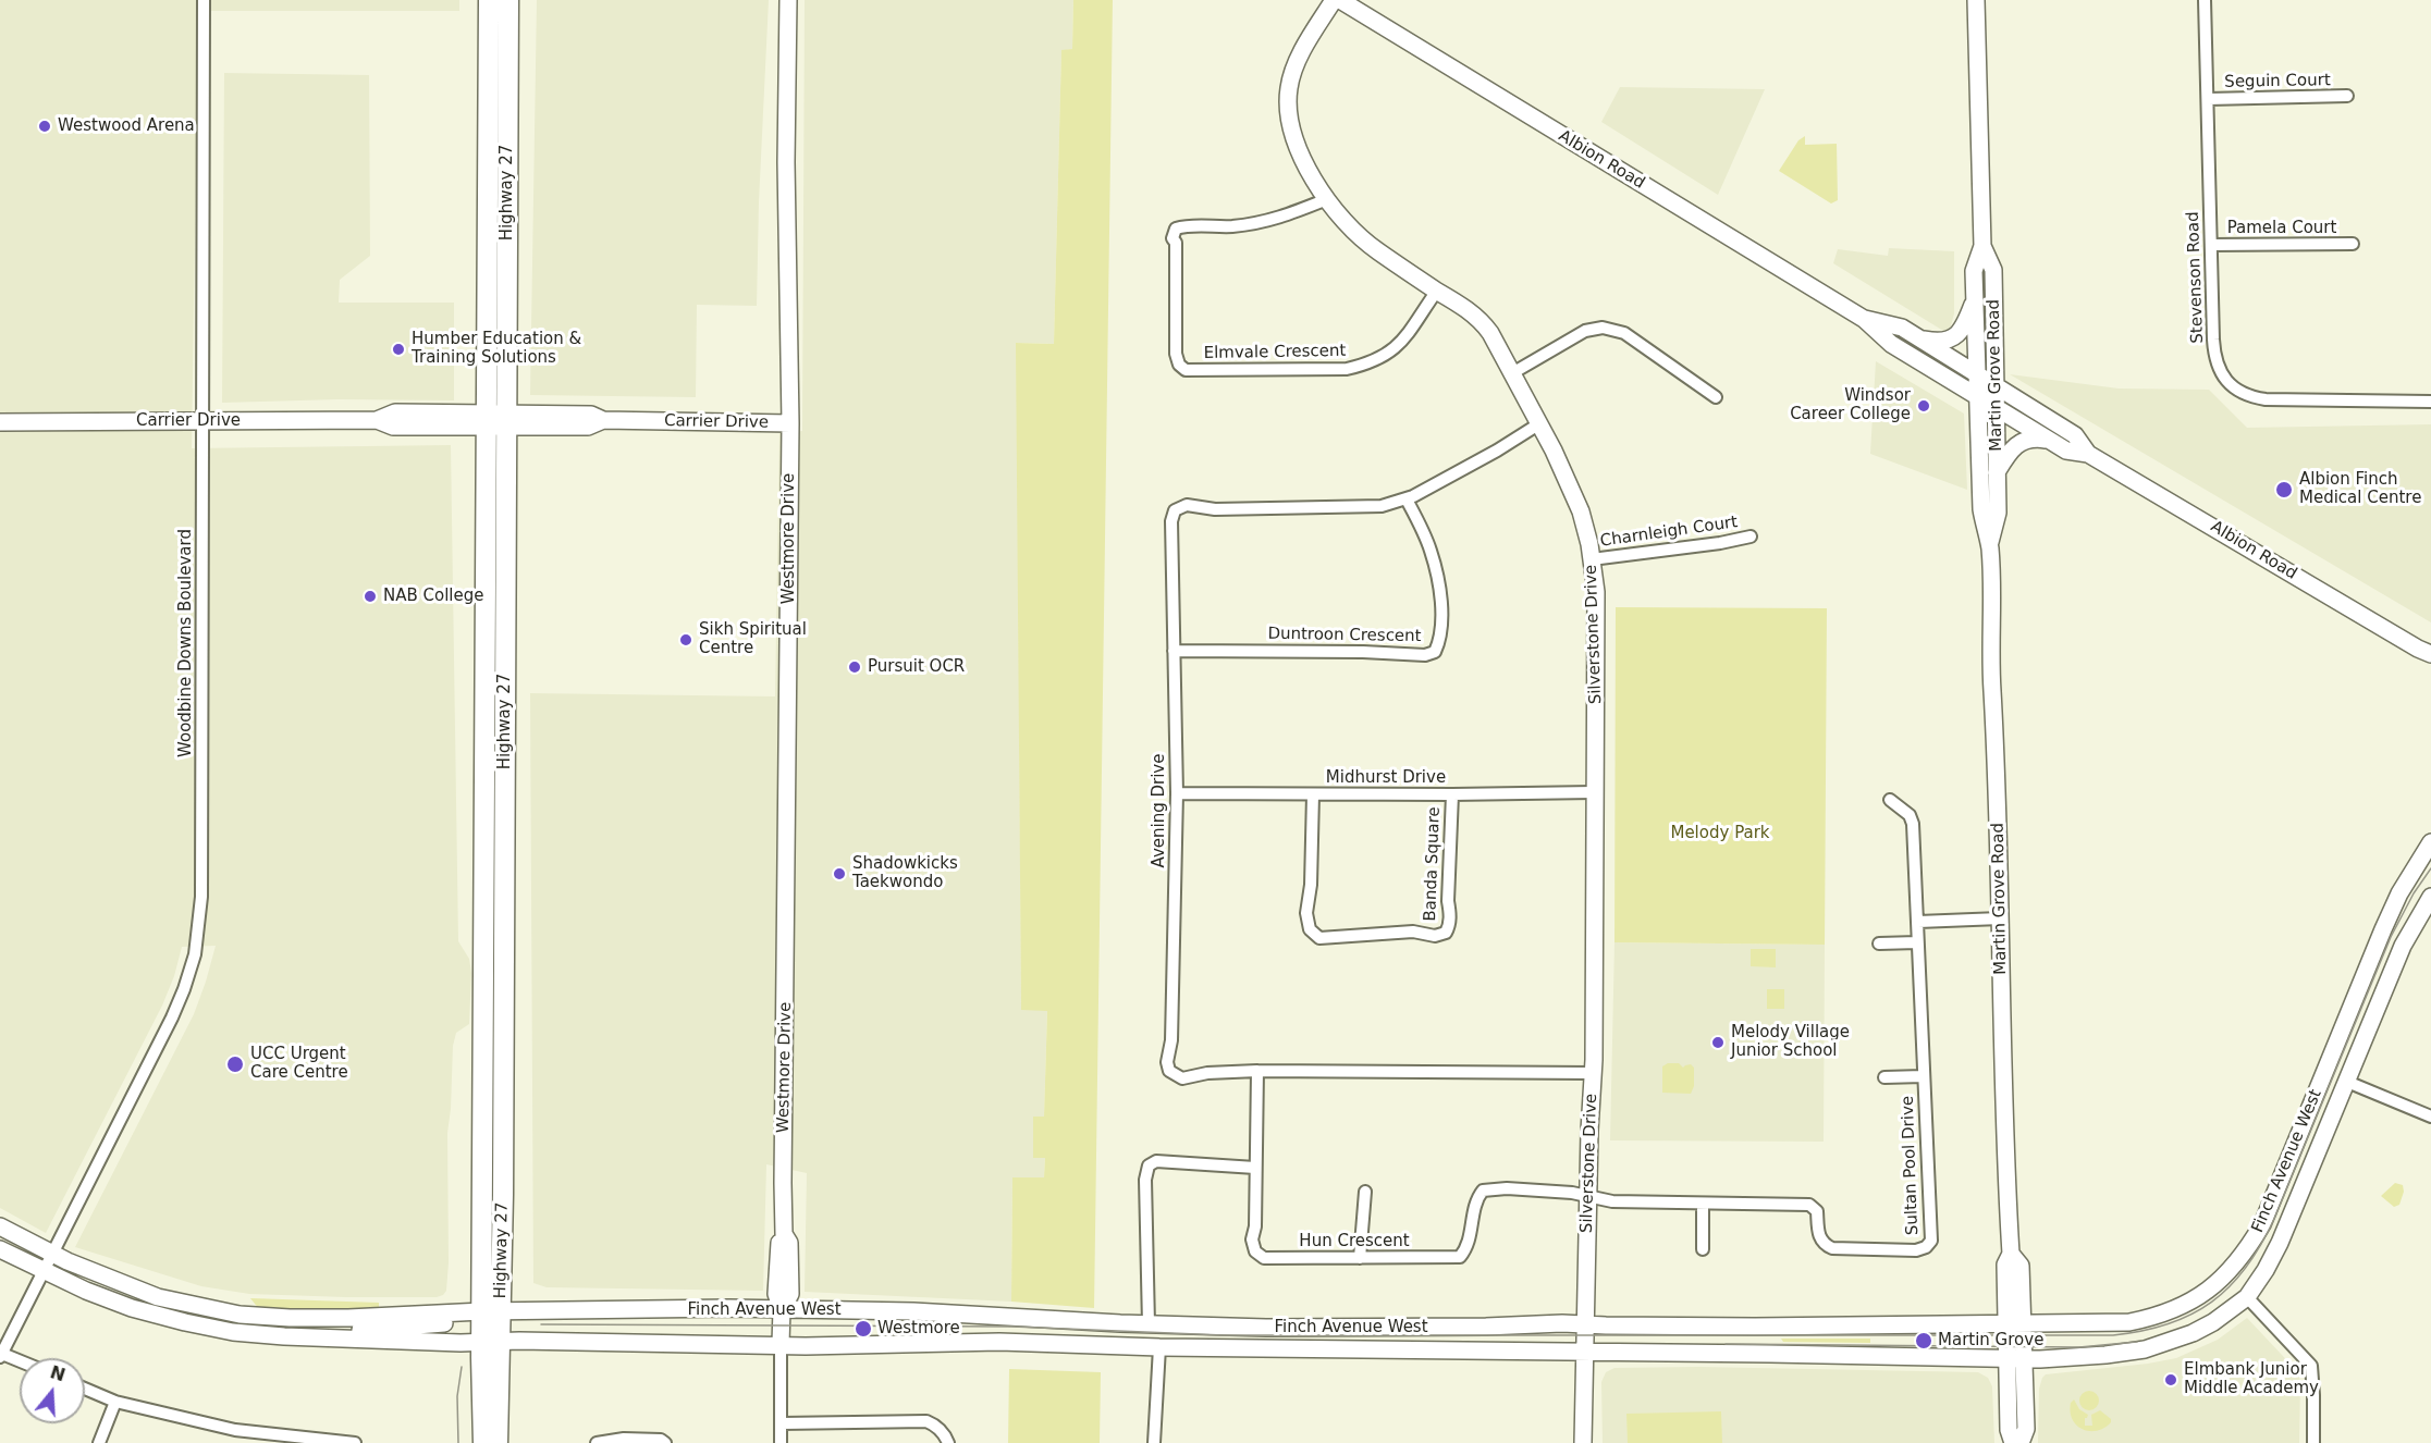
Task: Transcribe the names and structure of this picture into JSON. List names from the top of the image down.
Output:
{
  "streets": {
    "main road": [
      "Albion Road",
      "Highway 27",
      "Martin Grove Road",
      "Carrier Drive",
      "Westmore Drive",
      "Silverstone Drive",
      "Finch Avenue West"
    ],
    "street": [
      "Seguin Court",
      "Pamela Court",
      "Stevenson Road",
      "Elmvale Crescent",
      "Charnleigh Court",
      "Duntroon Crescent",
      "Woodbine Downs Boulevard",
      "Midhurst Drive",
      "Avening Drive",
      "Banda Square",
      "Sultan Pool Drive",
      "Hun Crescent"
    ]
  },
  "crossings": [
    ["Seguin Court", "Stevenson Road"],
    ["Albion Road", "Martin Grove Road"],
    ["Highway 27", "Carrier Drive"],
    ["Highway 27", "Finch Avenue West"],
    ["Pamela Court", "Stevenson Road"],
    ["Elmvale Crescent", "Silverstone Drive"],
    ["Martin Grove Road", "Finch Avenue West"],
    ["Carrier Drive", "Westmore Drive"],
    ["Carrier Drive", "Woodbine Downs Boulevard"],
    ["Charnleigh Court", "Silverstone Drive"],
    ["Westmore Drive", "Finch Avenue West"],
    ["Silverstone Drive", "Midhurst Drive"],
    ["Silverstone Drive", "Avening Drive"],
    ["Silverstone Drive", "Finch Avenue West"],
    ["Silverstone Drive", "Sultan Pool Drive"],
    ["Silverstone Drive", "Hun Crescent"],
    ["Duntroon Crescent", "Avening Drive"],
    ["Woodbine Downs Boulevard", "Finch Avenue West"],
    ["Midhurst Drive", "Avening Drive"],
    ["Midhurst Drive", "Banda Square"],
    ["Avening Drive", "Hun Crescent"],
    ["Sultan Pool Drive", "Hun Crescent"]
  ],
  "parks": ["Melody Park"],
  "places": [
    "Westwood Arena",
    "Humber Education & Training Solutions",
    "Windsor Career College",
    "Albion Finch Medical Centre",
    "NAB College",
    "Sikh Spiritual Centre",
    "Pursuit OCR",
    "Shadowkicks Taekwondo",
    "Melody Village Junior School",
    "UCC Urgent Care Centre",
    "Westmore",
    "Martin Grove",
    "Elmbank Junior Middle Academy"
  ],
  "north": "top"
}
